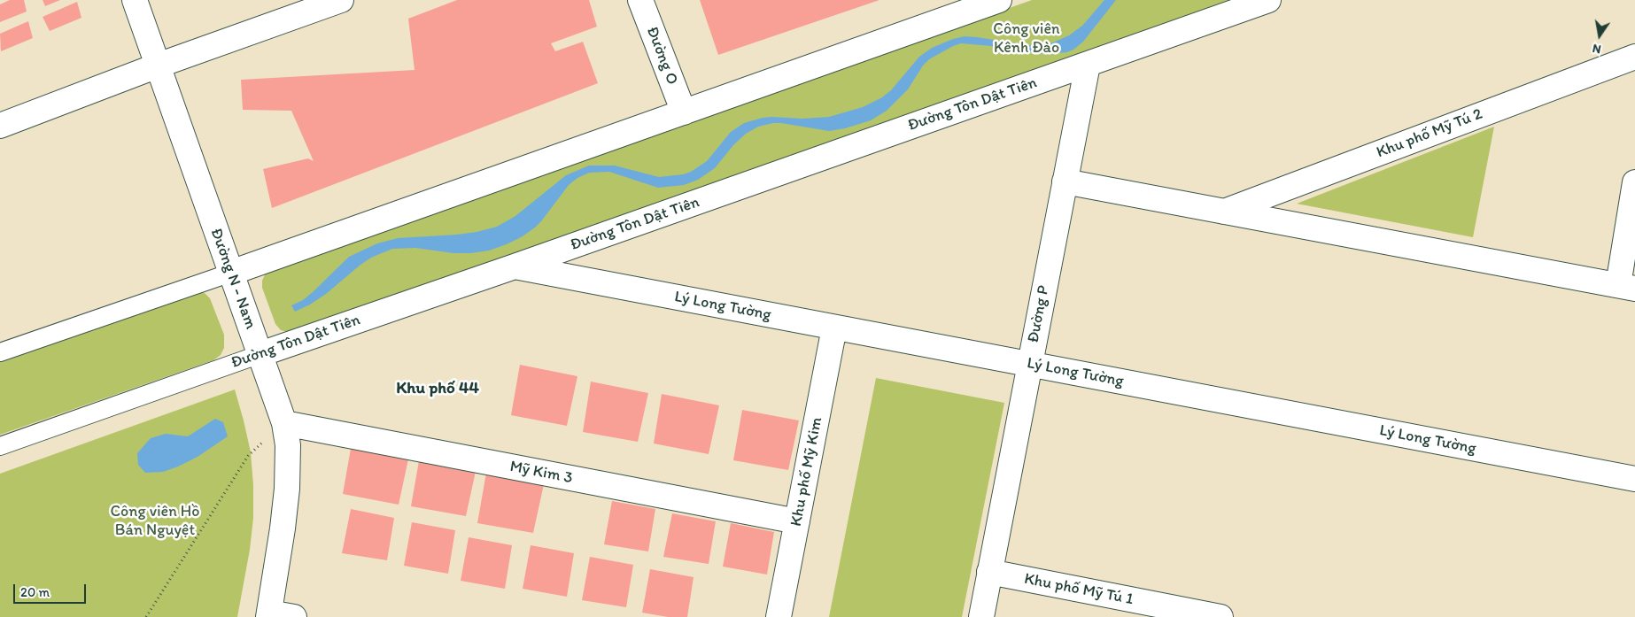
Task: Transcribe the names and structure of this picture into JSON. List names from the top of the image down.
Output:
{
  "streets": {
    "street": [
      "Đường O",
      "Đường Tôn Dật Tiên",
      "Khu phố Mỹ Tú 2",
      "Đường N - Nam",
      "Lý Long Tường",
      "Đường P",
      "Khu phố Mỹ Kim",
      "Mỹ Kim 3",
      "Khu phố Mỹ Tú 1"
    ]
  },
  "crossings": [
    ["Đường Tôn Dật Tiên", "Đường N - Nam"],
    ["Đường Tôn Dật Tiên", "Lý Long Tường"],
    ["Đường Tôn Dật Tiên", "Đường P"],
    ["Đường N - Nam", "Mỹ Kim 3"],
    ["Lý Long Tường", "Đường P"],
    ["Lý Long Tường", "Khu phố Mỹ Kim"],
    ["Đường P", "Khu phố Mỹ Tú 1"],
    ["Khu phố Mỹ Kim", "Mỹ Kim 3"]
  ],
  "districts": ["Khu phố 44"],
  "parks": ["Công viên Kênh Đào", "Công viên Hồ Bán Nguyệt"],
  "scale_bar": "20 m",
  "north": "bottom"
}
